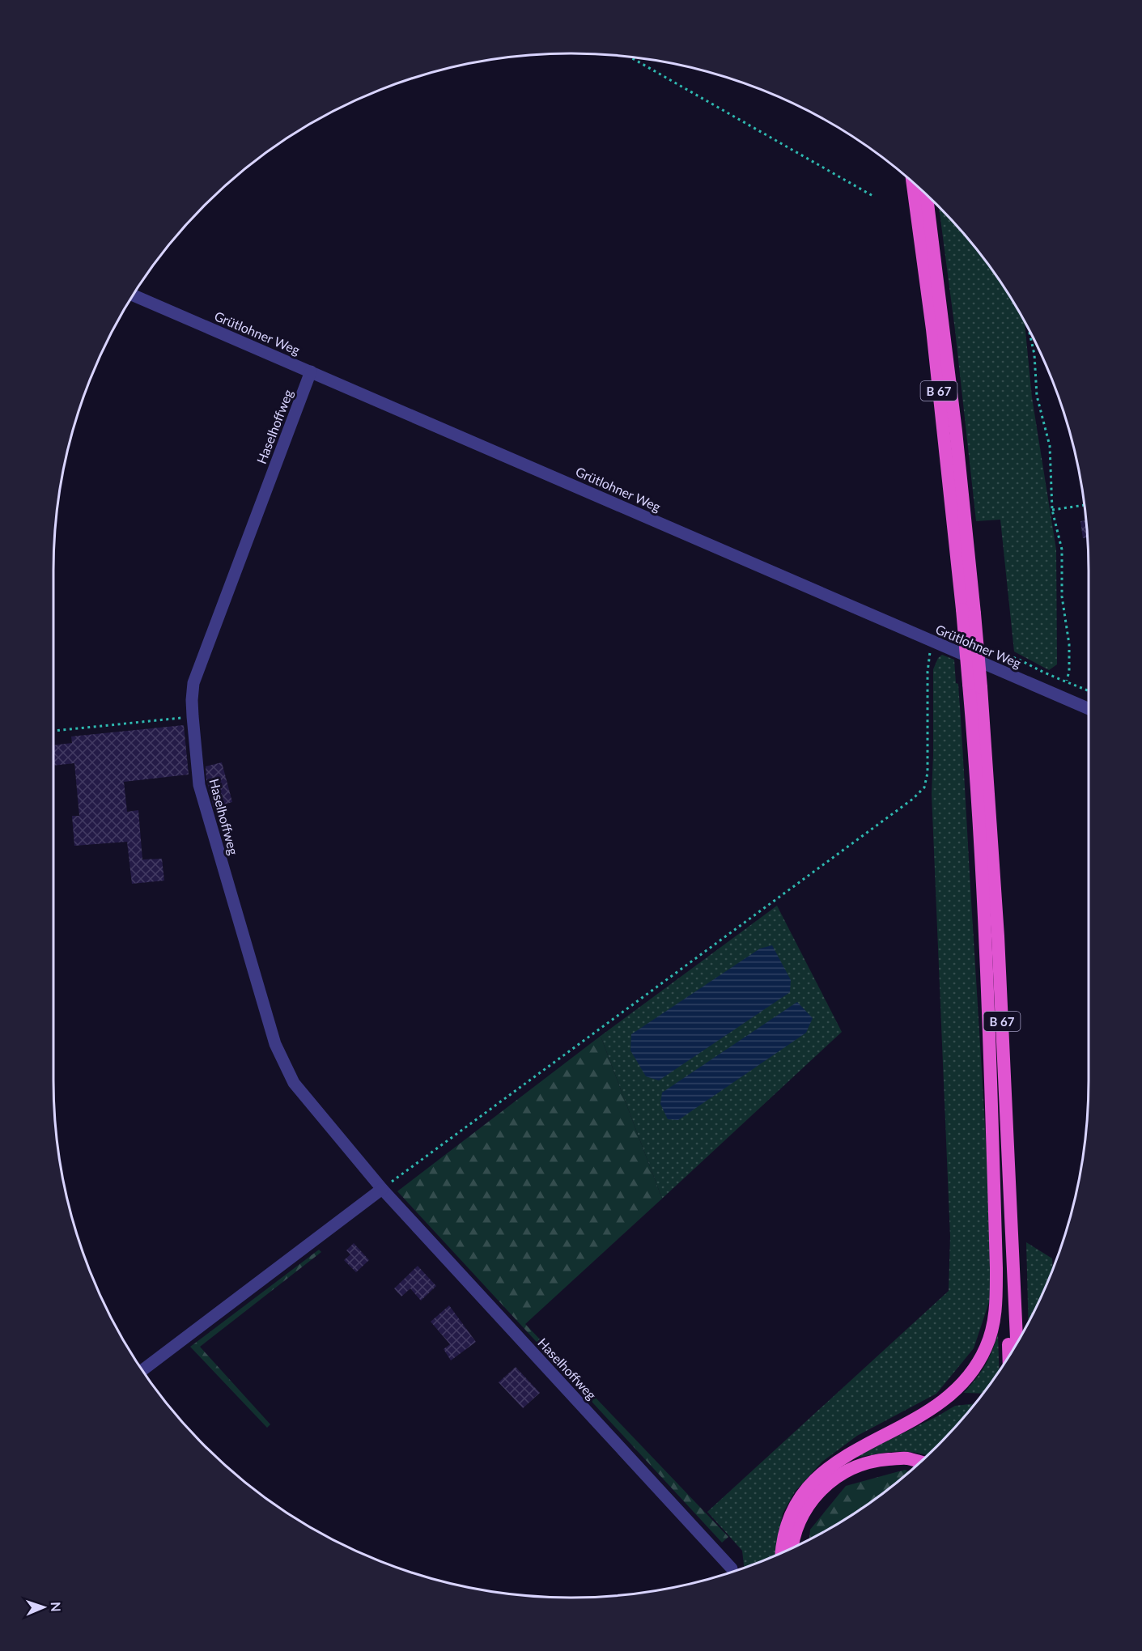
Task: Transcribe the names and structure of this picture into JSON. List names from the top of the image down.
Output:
{
  "streets": {
    "highway": ["B 67"],
    "street": ["Grütlohner Weg", "Haselhoffweg"]
  },
  "crossings": [
    ["Grütlohner Weg", "Haselhoffweg"]
  ],
  "north": "right"
}
